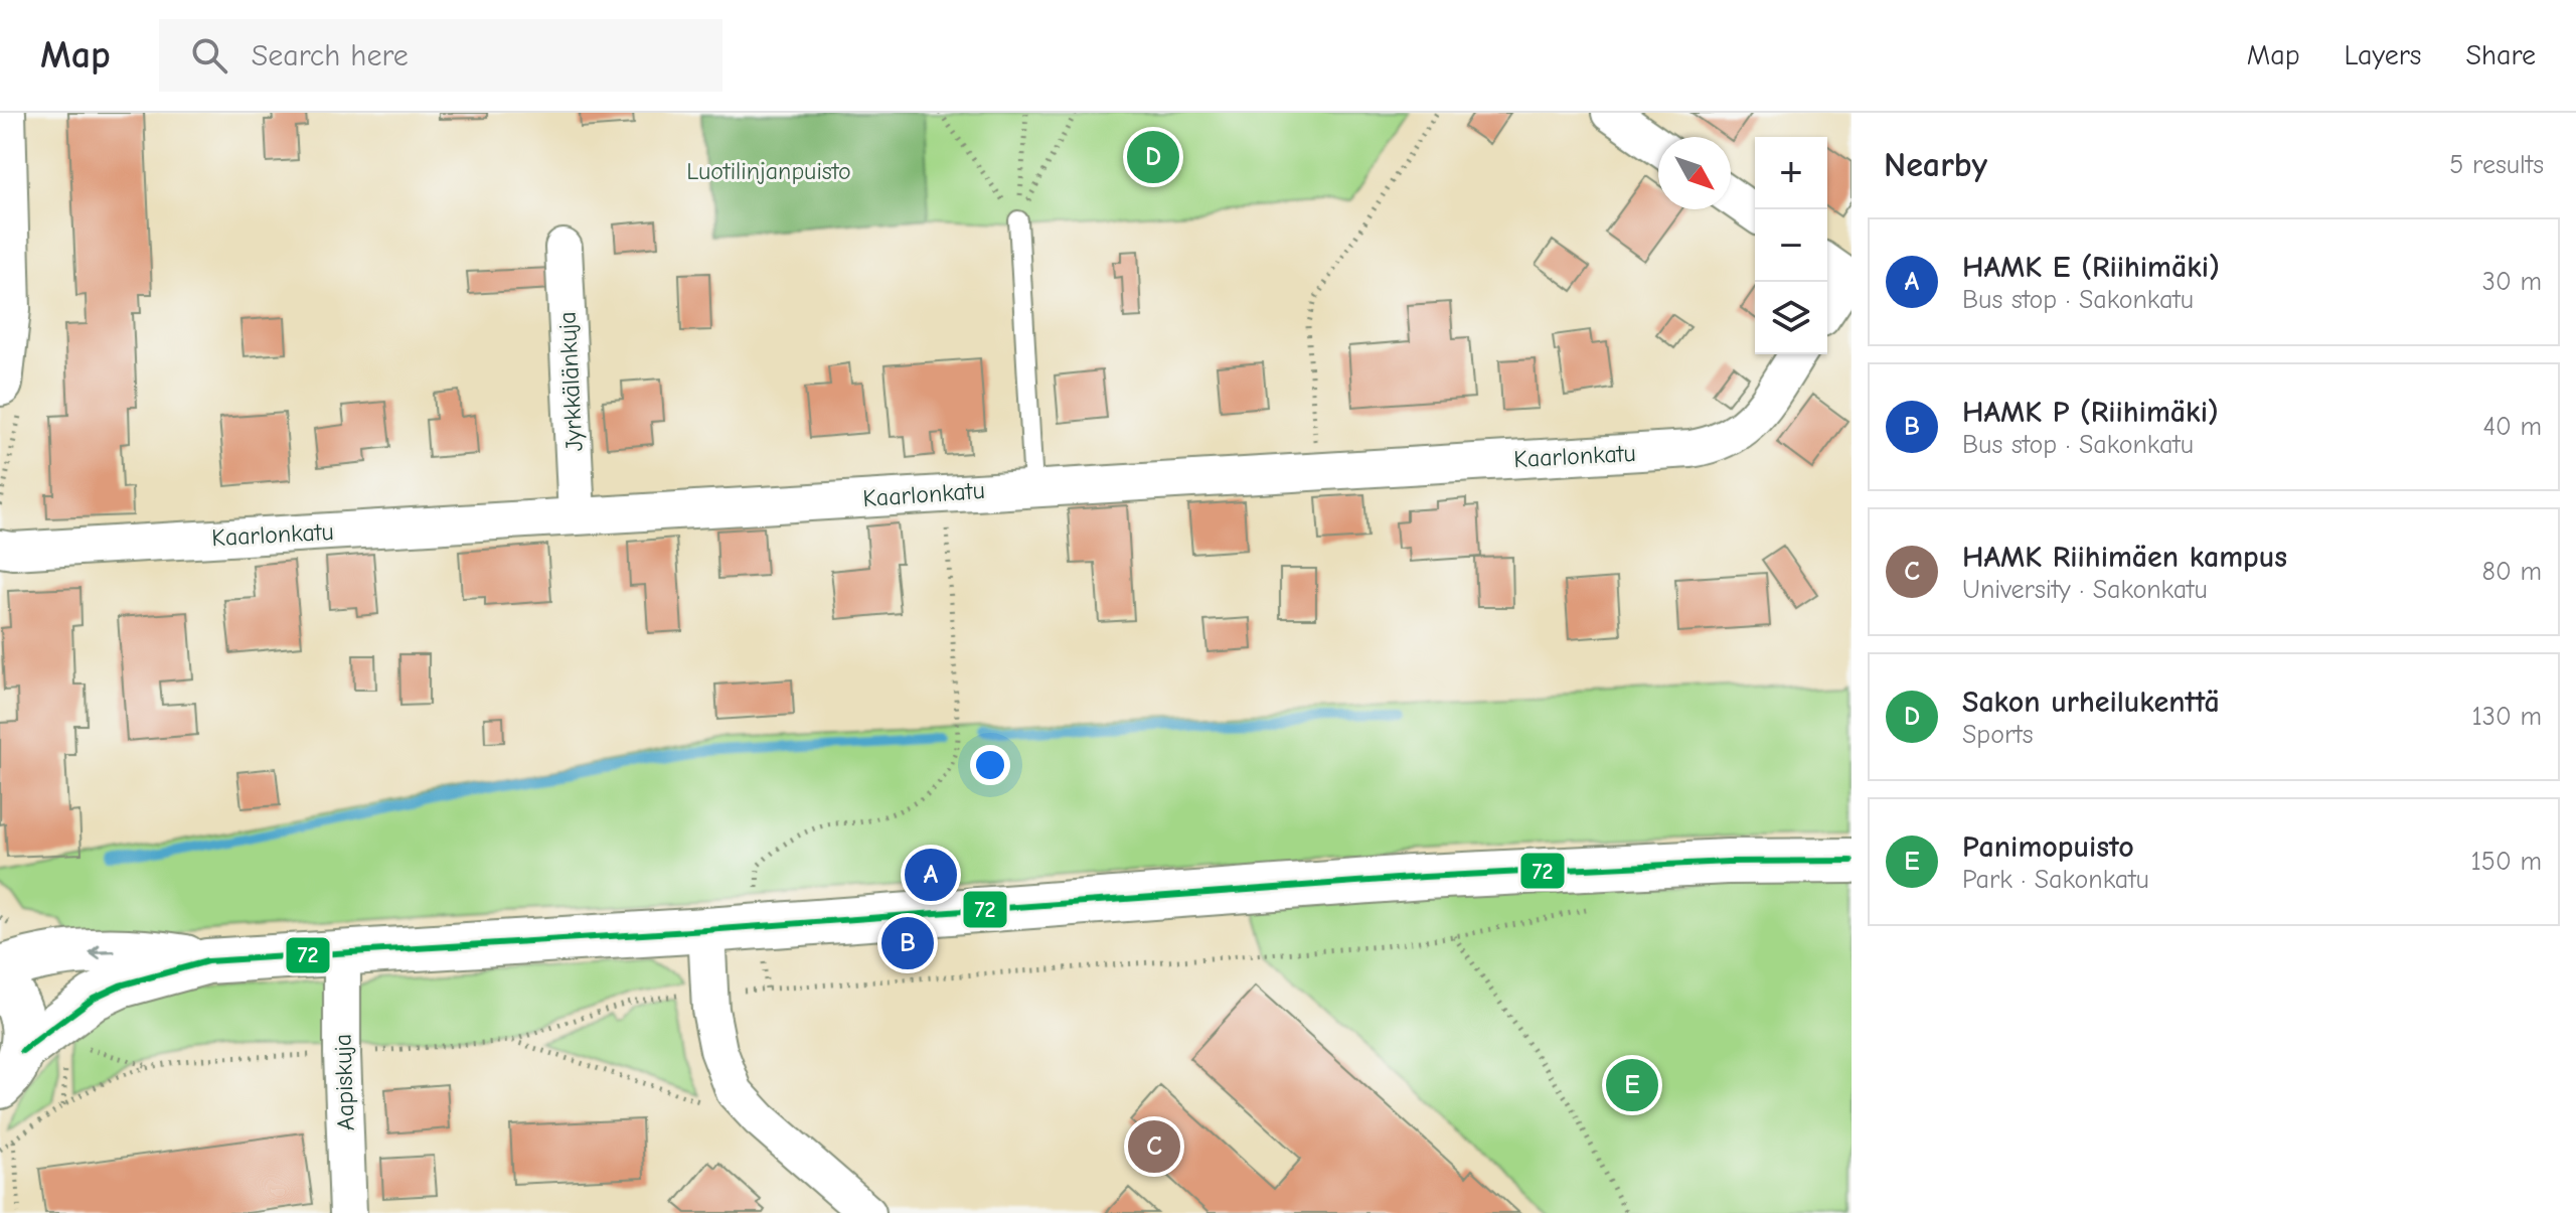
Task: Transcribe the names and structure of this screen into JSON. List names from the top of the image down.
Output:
{
  "streets": {
    "street": ["Jyrkkälänkuja", "Kaarlonkatu", "Aapiskuja"]
  },
  "crossings": [
    ["Jyrkkälänkuja", "Kaarlonkatu"]
  ],
  "parks": ["Luotilinjanpuisto"],
  "lines": ["transit line 72"],
  "north": "bottom right",
  "page": {
    "header": "Map",
    "search": "Search here",
    "nav": ["Map", "Layers", "Share"],
    "heading": ["Nearby", "5 results"],
    "pins": [
      "D",
      "A",
      "B",
      "E",
      "C"
    ],
    "map_buttons": ["+", "−"],
    "list": [
      {
        "mark": "A",
        "name": "HAMK E (Riihimäki)",
        "note": "Bus stop · Sakonkatu",
        "value": "30 m"
      },
      {
        "mark": "B",
        "name": "HAMK P (Riihimäki)",
        "note": "Bus stop · Sakonkatu",
        "value": "40 m"
      },
      {
        "mark": "C",
        "name": "HAMK Riihimäen kampus",
        "note": "University · Sakonkatu",
        "value": "80 m"
      },
      {
        "mark": "D",
        "name": "Sakon urheilukenttä",
        "note": "Sports",
        "value": "130 m"
      },
      {
        "mark": "E",
        "name": "Panimopuisto",
        "note": "Park · Sakonkatu",
        "value": "150 m"
      }
    ]
  }
}
